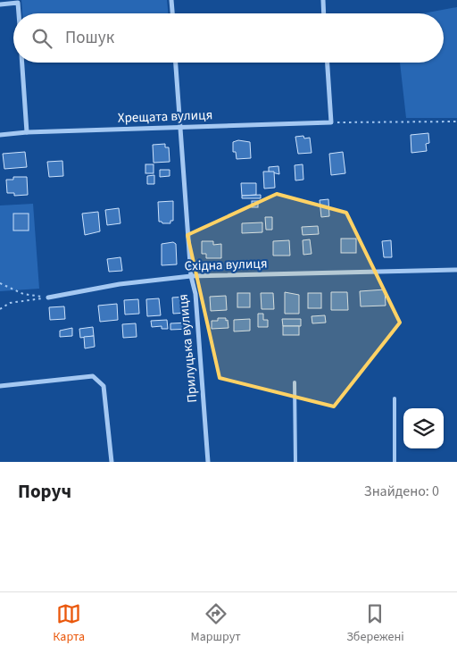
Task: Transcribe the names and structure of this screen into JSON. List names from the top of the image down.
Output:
{
  "streets": {
    "street": ["Хрещата вулиця", "Східна вулиця", "Прилуцька вулиця"]
  },
  "crossings": [
    ["Хрещата вулиця", "Прилуцька вулиця"],
    ["Східна вулиця", "Прилуцька вулиця"]
  ],
  "page": {
    "search": "Пошук",
    "heading": ["Поруч", "Знайдено: 0"],
    "nav": ["Карта", "Маршрут", "Збережені"]
  }
}
